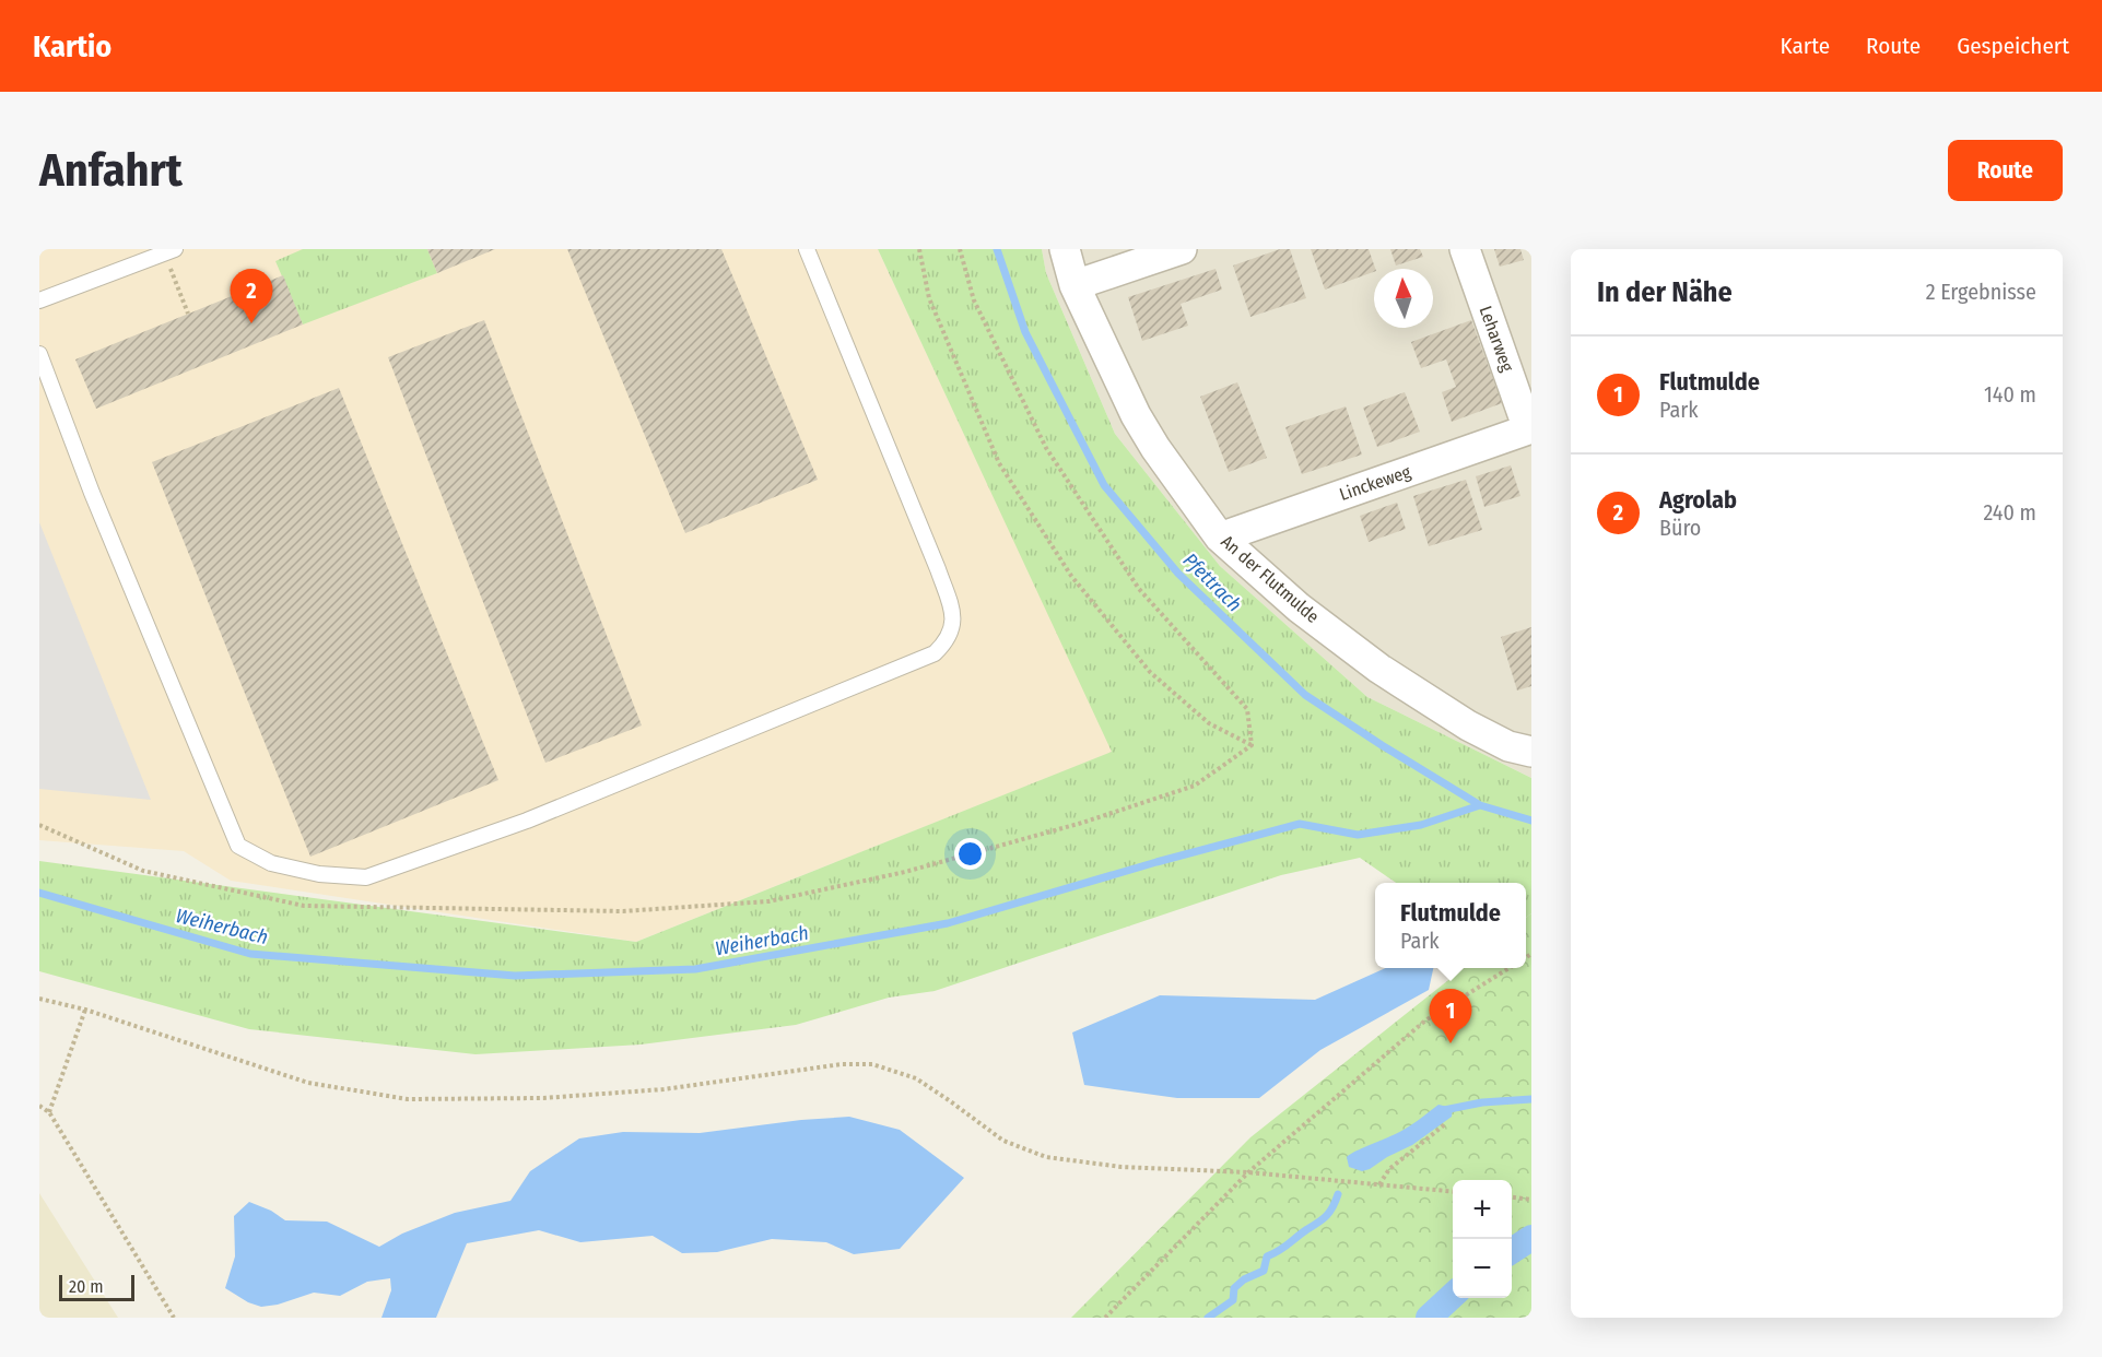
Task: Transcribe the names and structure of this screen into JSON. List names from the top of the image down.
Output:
{
  "streets": {
    "street": ["Leharweg", "Linckeweg", "An der Flutmulde"]
  },
  "crossings": [
    ["Leharweg", "Linckeweg"],
    ["Linckeweg", "An der Flutmulde"]
  ],
  "water": ["Pfettrach", "Weiherbach"],
  "scale_bar": "20 m",
  "north": "top",
  "page": {
    "header": "Kartio",
    "nav": ["Karte", "Route", "Gespeichert"],
    "buttons": "Route",
    "title": "Anfahrt",
    "heading": ["In der Nähe", "2 Ergebnisse"],
    "pins": ["2", "1"],
    "list": [
      {
        "mark": "1",
        "name": "Flutmulde",
        "note": "Park",
        "value": "140 m"
      },
      {
        "mark": "2",
        "name": "Agrolab",
        "note": "Büro",
        "value": "240 m"
      }
    ],
    "popup": ["Flutmulde", "Park"],
    "map_buttons": ["+", "−"],
    "scale": "20 m"
  }
}
